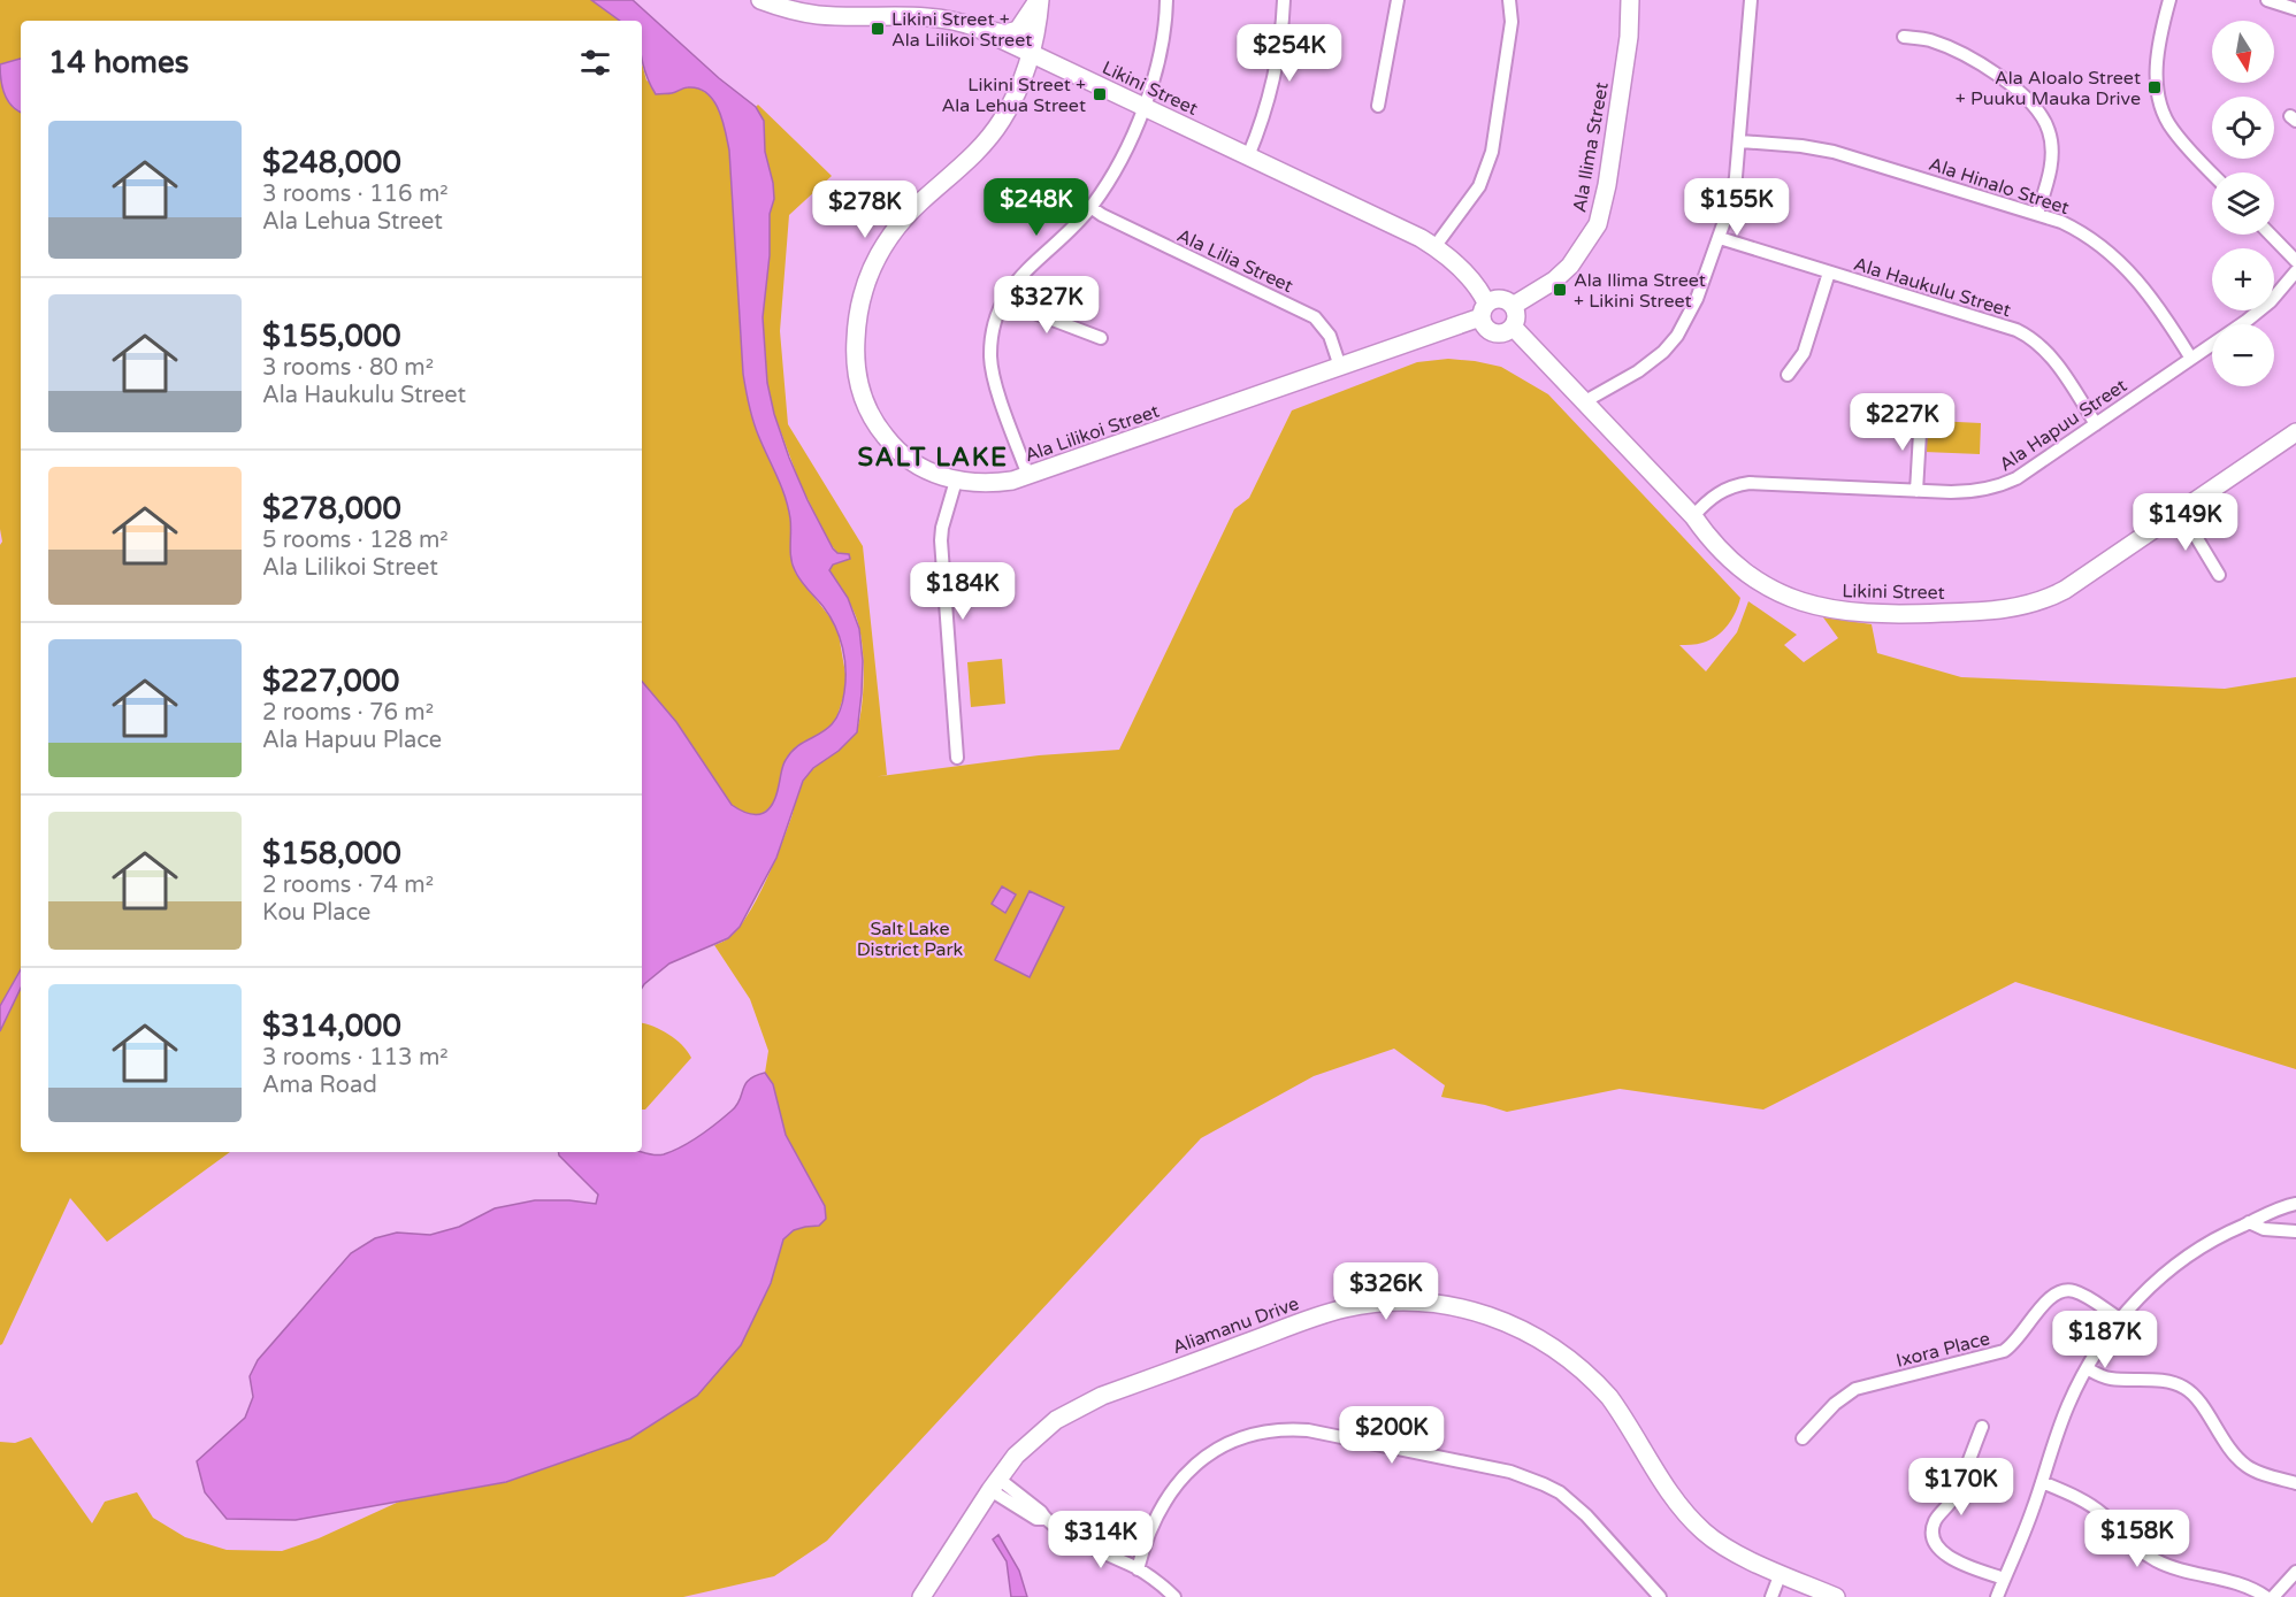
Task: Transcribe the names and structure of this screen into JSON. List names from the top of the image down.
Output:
{
  "streets": {
    "street": [
      "Likini Street",
      "Ala Ilima Street",
      "Ala Hinalo Street",
      "Ala Lilia Street",
      "Ala Haukulu Street",
      "Ala Hapuu Street",
      "Ala Lilikoi Street",
      "Aliamanu Drive",
      "Ixora Place"
    ]
  },
  "crossings": [
    ["Likini Street", "Ala Ilima Street"],
    ["Likini Street", "Ala Hapuu Street"],
    ["Likini Street", "Ala Lilikoi Street"],
    ["Ala Ilima Street", "Ala Lilikoi Street"],
    ["Ala Hinalo Street", "Ala Hapuu Street"],
    ["Ala Lilia Street", "Ala Lilikoi Street"],
    ["Ala Haukulu Street", "Ala Hapuu Street"]
  ],
  "districts": ["SALT LAKE"],
  "parks": ["Salt Lake District Park"],
  "places": {
    "transit": [
      "Likini Street + Ala Lilikoi Street",
      "Ala Aloalo Street + Puuku Mauka Drive",
      "Likini Street + Ala Lehua Street",
      "Ala Ilima Street + Likini Street"
    ]
  },
  "north": "bottom",
  "page": {
    "map_buttons": ["+", "−"],
    "heading": "14 homes",
    "price": [
      "$254K",
      "$248K",
      "$155K",
      "$278K",
      "$327K",
      "$227K",
      "$149K",
      "$184K",
      "$326K",
      "$187K",
      "$200K",
      "$170K",
      "$158K",
      "$314K"
    ],
    "list": [
      {
        "name": "$248,000",
        "note": "3 rooms · 116 m² · Ala Lehua Street"
      },
      {
        "name": "$155,000",
        "note": "3 rooms · 80 m² · Ala Haukulu Street"
      },
      {
        "name": "$278,000",
        "note": "5 rooms · 128 m² · Ala Lilikoi Street"
      },
      {
        "name": "$227,000",
        "note": "2 rooms · 76 m² · Ala Hapuu Place"
      },
      {
        "name": "$158,000",
        "note": "2 rooms · 74 m² · Kou Place"
      },
      {
        "name": "$314,000",
        "note": "3 rooms · 113 m² · Ama Road"
      }
    ]
  }
}
